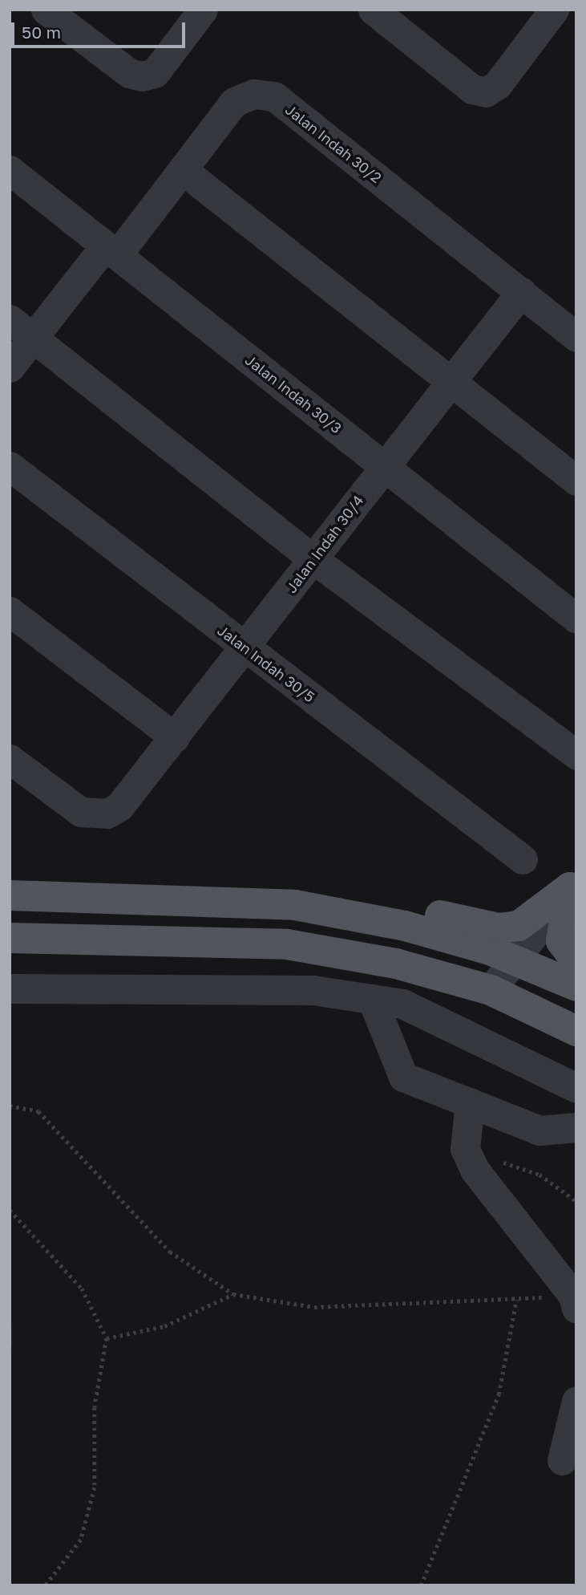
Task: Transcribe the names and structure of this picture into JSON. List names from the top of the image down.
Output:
{
  "streets": {
    "street": [
      "Jalan Indah 30/2",
      "Jalan Indah 30/3",
      "Jalan Indah 30/4",
      "Jalan Indah 30/5"
    ]
  },
  "crossings": [
    ["Jalan Indah 30/2", "Jalan Indah 30/3"],
    ["Jalan Indah 30/2", "Jalan Indah 30/4"],
    ["Jalan Indah 30/3", "Jalan Indah 30/4"],
    ["Jalan Indah 30/4", "Jalan Indah 30/5"]
  ],
  "scale_bar": "50 m"
}
